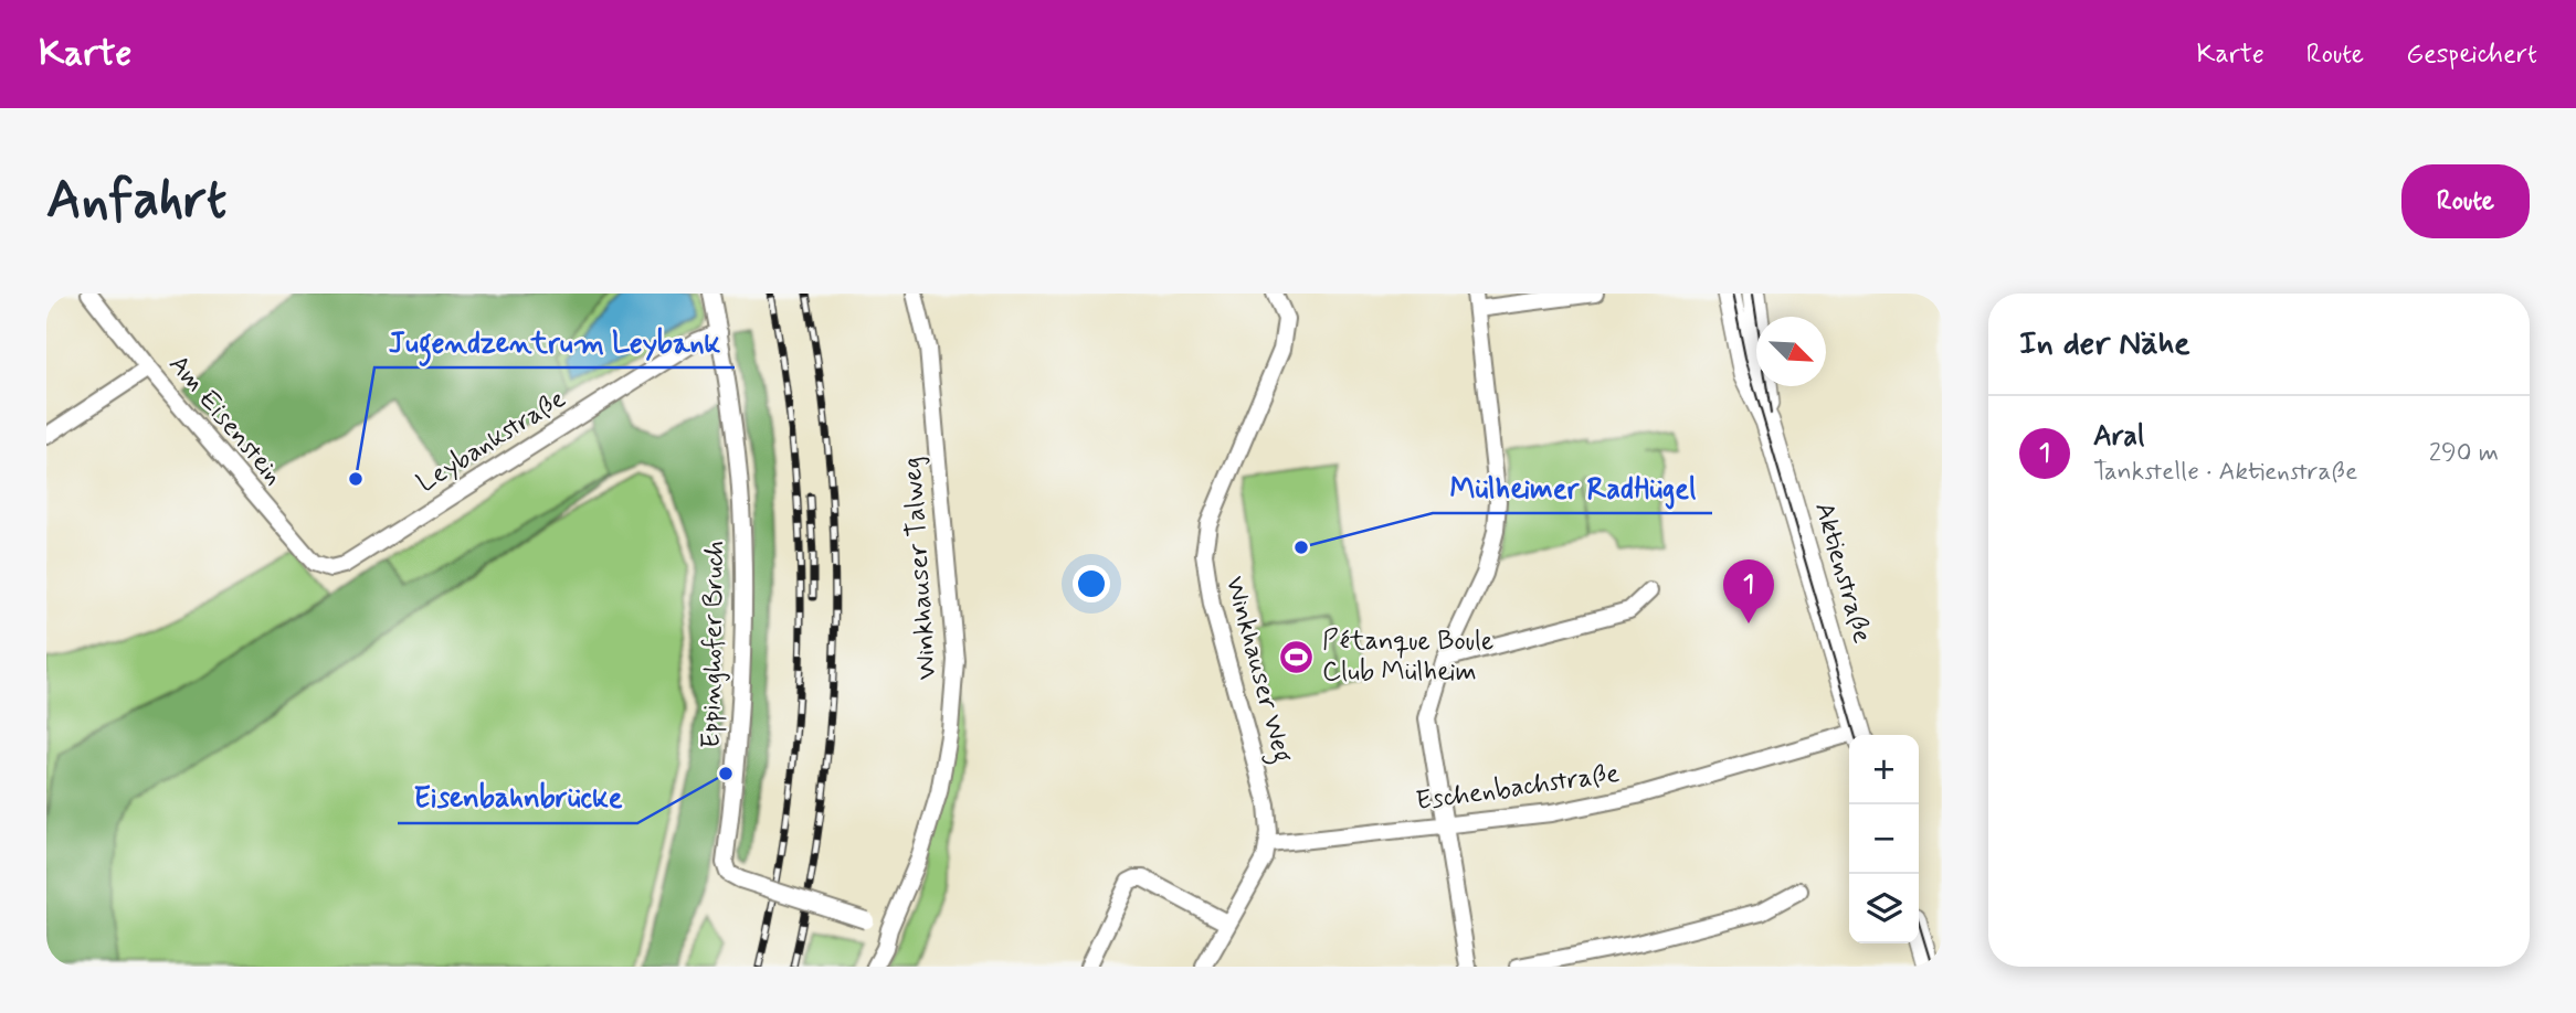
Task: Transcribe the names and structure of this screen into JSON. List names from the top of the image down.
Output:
{
  "streets": {
    "main road": ["Aktienstraße"],
    "street": [
      "Am Eisenstein",
      "Leybankstraße",
      "Winkhauser Talweg",
      "Eppinghofer Bruch",
      "Winkhauser Weg",
      "Eschenbachstraße"
    ]
  },
  "crossings": [
    ["Am Eisenstein", "Leybankstraße"],
    ["Leybankstraße", "Eppinghofer Bruch"],
    ["Winkhauser Talweg", "Eppinghofer Bruch"],
    ["Winkhauser Weg", "Eschenbachstraße"]
  ],
  "places": {
    "other": ["Jugendzentrum Leybank", "Mülheimer RadHügel", "Eisenbahnbrücke"],
    "sports": ["Pétanque Boule Club Mülheim"]
  },
  "north": "bottom right",
  "page": {
    "header": "Karte",
    "nav": ["Karte", "Route", "Gespeichert"],
    "buttons": "Route",
    "title": "Anfahrt",
    "heading": "In der Nähe",
    "list": [
      {
        "mark": "1",
        "name": "Aral",
        "note": "Tankstelle · Aktienstraße",
        "value": "290 m"
      }
    ],
    "pins": "1",
    "map_buttons": ["+", "−"]
  }
}
